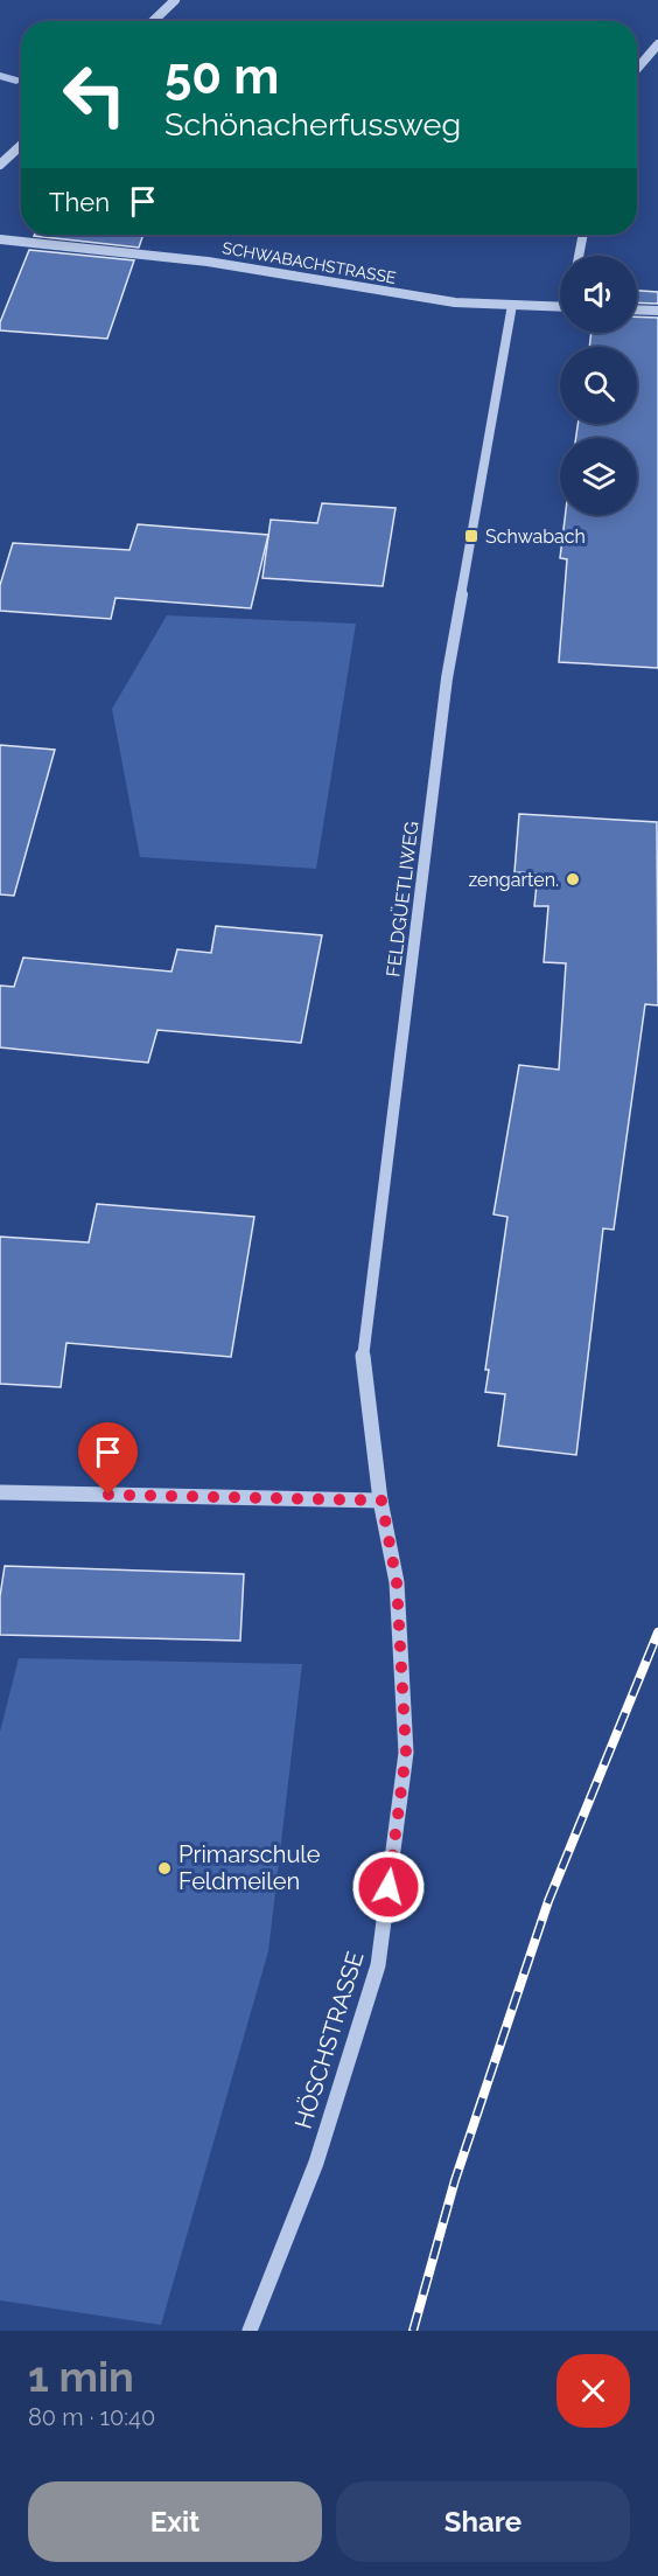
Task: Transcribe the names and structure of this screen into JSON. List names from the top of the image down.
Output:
{
  "streets": {
    "street": ["SCHWABACHSTRASSE", "FELDGÜETLIWEG", "HÖSCHSTRASSE"]
  },
  "crossings": [
    ["SCHWABACHSTRASSE", "FELDGÜETLIWEG"],
    ["FELDGÜETLIWEG", "HÖSCHSTRASSE"]
  ],
  "places": {
    "transit": ["Schwabach"],
    "other": ["zengarten.", "Primarschule Feldmeilen"]
  },
  "page": {
    "turn": ["50 m", "Schönacherfussweg"],
    "then": "Then",
    "heading": ["1 min", "80 m · 10:40"],
    "buttons": ["Exit", "Share"]
  }
}
